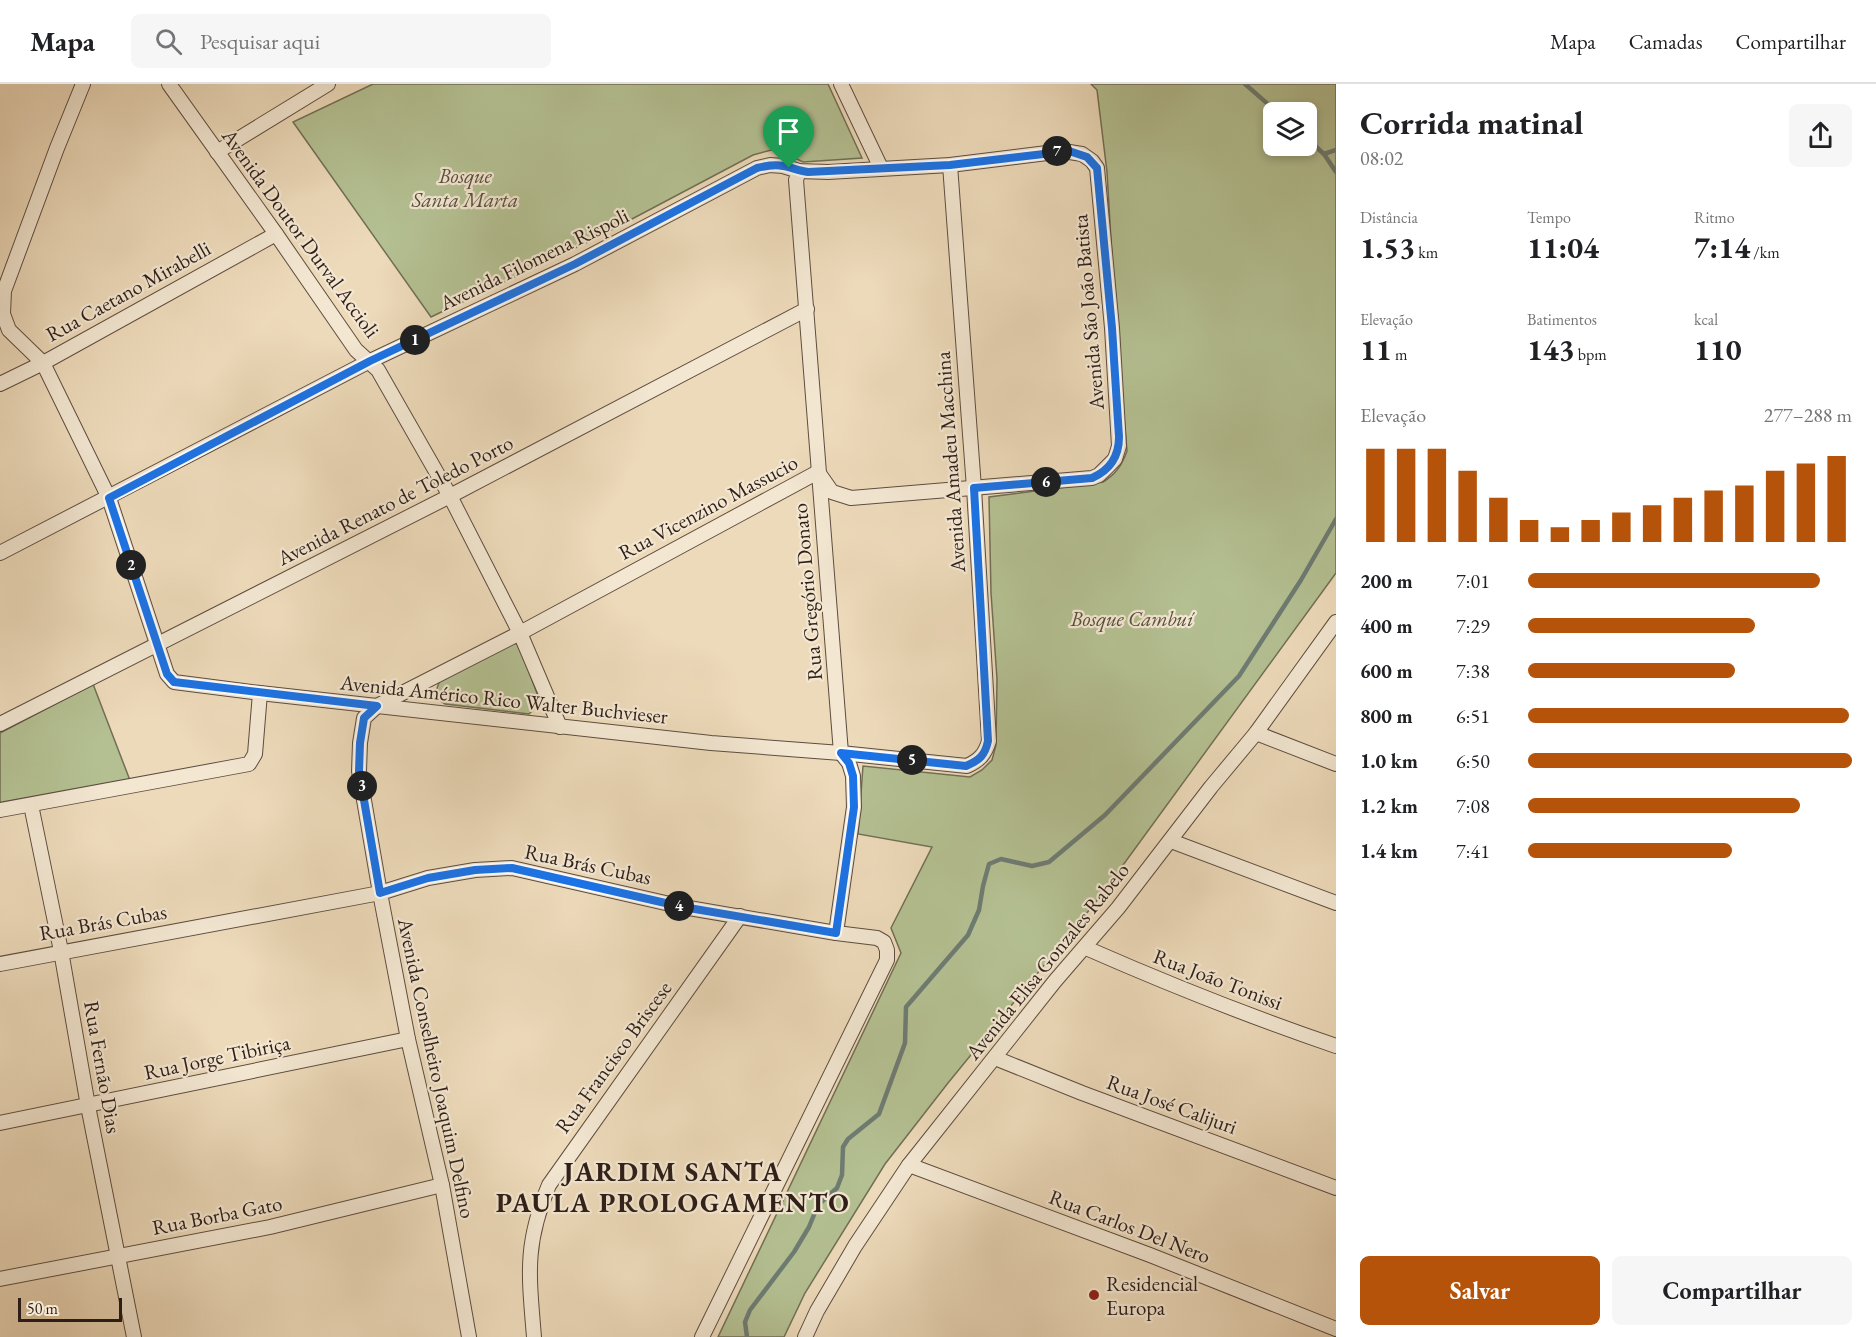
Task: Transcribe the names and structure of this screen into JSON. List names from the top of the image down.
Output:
{
  "streets": {
    "street": [
      "Avenida Doutor Durval Accioli",
      "Avenida Filomena Rispoli",
      "Rua Caetano Mirabelli",
      "Avenida São João Batista",
      "Avenida Amadeu Macchina",
      "Avenida Renato de Toledo Porto",
      "Rua Vicenzino Massucio",
      "Rua Gregório Donato",
      "Avenida Américo Rico Walter Buchvieser",
      "Rua Brás Cubas",
      "Avenida Elisa Gonzales Rabelo",
      "Rua João Tonissi",
      "Rua Jorge Tibiriça",
      "Rua Francisco Briscese",
      "Rua Fernão Dias",
      "Avenida Conselheiro Joaquim Delfino",
      "Rua José Calijuri",
      "Rua Borba Gato",
      "Rua Carlos Del Nero"
    ]
  },
  "crossings": [
    ["Avenida Doutor Durval Accioli", "Avenida Filomena Rispoli"],
    ["Avenida Doutor Durval Accioli", "Rua Caetano Mirabelli"],
    ["Avenida Doutor Durval Accioli", "Avenida Renato de Toledo Porto"],
    ["Avenida Doutor Durval Accioli", "Rua Vicenzino Massucio"],
    ["Avenida Doutor Durval Accioli", "Avenida Américo Rico Walter Buchvieser"],
    ["Avenida Filomena Rispoli", "Avenida São João Batista"],
    ["Avenida Filomena Rispoli", "Avenida Amadeu Macchina"],
    ["Avenida Filomena Rispoli", "Rua Gregório Donato"],
    ["Avenida São João Batista", "Rua Vicenzino Massucio"],
    ["Avenida Amadeu Macchina", "Rua Vicenzino Massucio"],
    ["Avenida Amadeu Macchina", "Avenida Américo Rico Walter Buchvieser"],
    ["Avenida Renato de Toledo Porto", "Rua Gregório Donato"],
    ["Avenida Renato de Toledo Porto", "Avenida Américo Rico Walter Buchvieser"],
    ["Rua Vicenzino Massucio", "Rua Gregório Donato"],
    ["Rua Vicenzino Massucio", "Avenida Américo Rico Walter Buchvieser"],
    ["Rua Vicenzino Massucio", "Avenida Conselheiro Joaquim Delfino"],
    ["Rua Gregório Donato", "Avenida Américo Rico Walter Buchvieser"],
    ["Rua Gregório Donato", "Rua Brás Cubas"],
    ["Avenida Américo Rico Walter Buchvieser", "Avenida Conselheiro Joaquim Delfino"],
    ["Rua Brás Cubas", "Rua Francisco Briscese"],
    ["Rua Brás Cubas", "Rua Fernão Dias"],
    ["Rua Brás Cubas", "Avenida Conselheiro Joaquim Delfino"],
    ["Avenida Elisa Gonzales Rabelo", "Rua João Tonissi"],
    ["Avenida Elisa Gonzales Rabelo", "Rua José Calijuri"],
    ["Avenida Elisa Gonzales Rabelo", "Rua Carlos Del Nero"],
    ["Rua Jorge Tibiriça", "Rua Fernão Dias"],
    ["Rua Jorge Tibiriça", "Avenida Conselheiro Joaquim Delfino"],
    ["Rua Fernão Dias", "Rua Borba Gato"],
    ["Avenida Conselheiro Joaquim Delfino", "Rua Borba Gato"]
  ],
  "districts": ["JARDIM SANTA PAULA PROLOGAMENTO"],
  "parks": ["Bosque Santa Marta", "Bosque Cambuí"],
  "places": ["Residencial Europa"],
  "scale_bar": "50 m",
  "page": {
    "header": "Mapa",
    "search": "Pesquisar aqui",
    "nav": ["Mapa", "Camadas", "Compartilhar"],
    "heading": ["Corrida matinal", "08:02"],
    "pins": [
      "7",
      "1",
      "6",
      "2",
      "5",
      "3",
      "4"
    ],
    "stats": [
      ["Distância", "1.53 km"],
      ["Tempo", "11:04"],
      ["Ritmo", "7:14 /km"],
      ["Elevação", "11 m"],
      ["Batimentos", "143 bpm"],
      ["kcal", "110"]
    ],
    "chart": ["Elevação", "277–288 m"],
    "list": [
      {
        "name": "200 m",
        "note": "7:01"
      },
      {
        "name": "400 m",
        "note": "7:29"
      },
      {
        "name": "600 m",
        "note": "7:38"
      },
      {
        "name": "800 m",
        "note": "6:51"
      },
      {
        "name": "1.0 km",
        "note": "6:50"
      },
      {
        "name": "1.2 km",
        "note": "7:08"
      },
      {
        "name": "1.4 km",
        "note": "7:41"
      }
    ],
    "buttons": ["Salvar", "Compartilhar"],
    "scale": "50 m"
  }
}
